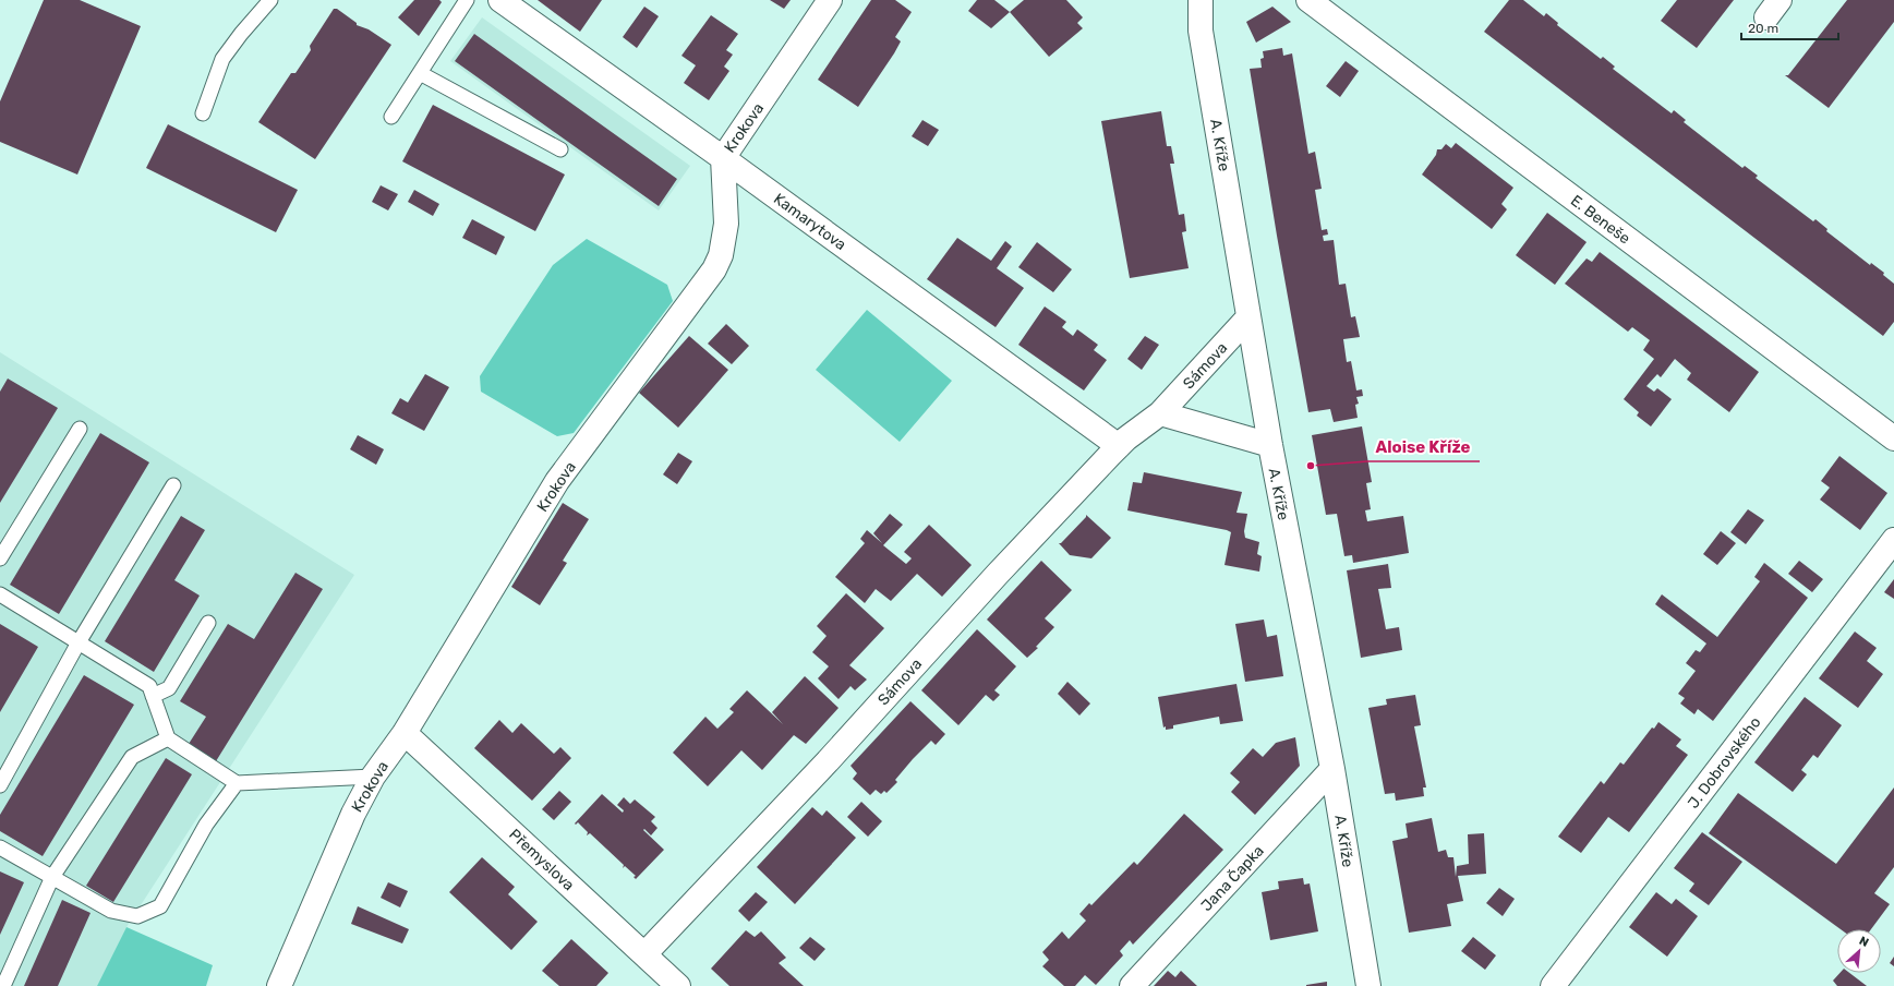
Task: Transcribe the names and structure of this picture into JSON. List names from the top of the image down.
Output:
{
  "streets": {
    "street": [
      "Krokova",
      "A. Kříže",
      "E. Beneše",
      "Kamarytova",
      "Sámova",
      "J. Dobrovského",
      "Přemyslova",
      "Jana Čapka"
    ]
  },
  "crossings": [
    ["Krokova", "Kamarytova"],
    ["Krokova", "Přemyslova"],
    ["A. Kříže", "Sámova"],
    ["A. Kříže", "Jana Čapka"],
    ["Kamarytova", "Sámova"],
    ["Sámova", "Přemyslova"]
  ],
  "places": ["Aloise Kříže"],
  "scale_bar": "20 m",
  "north": "top right"
}
